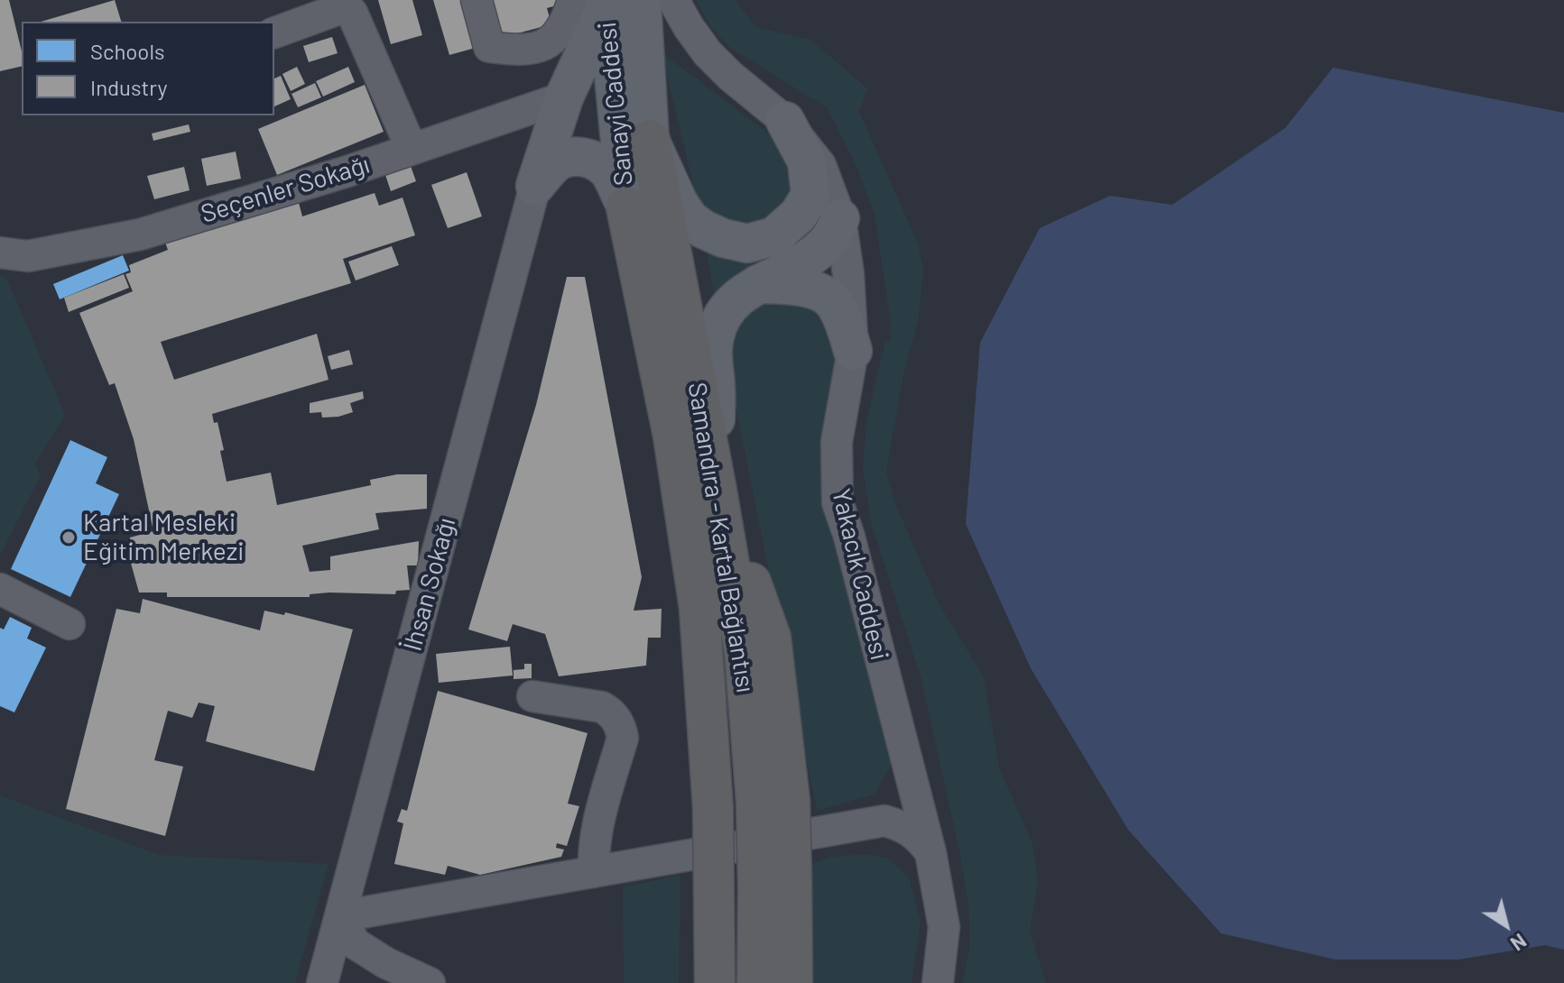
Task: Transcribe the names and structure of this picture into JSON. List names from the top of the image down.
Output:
{
  "streets": {
    "highway": ["Samandıra - Kartal Bağlantısı"],
    "main road": ["Sanayi Caddesi"],
    "street": ["Seçenler Sokağı", "Yakacık Caddesi", "İhsan Sokağı"]
  },
  "crossings": [
    ["Sanayi Caddesi", "Samandıra - Kartal Bağlantısı"],
    ["Sanayi Caddesi", "Yakacık Caddesi"]
  ],
  "places": ["Kartal Mesleki Eğitim Merkezi"],
  "legend": ["Schools", "Industry"],
  "north": "bottom right"
}
